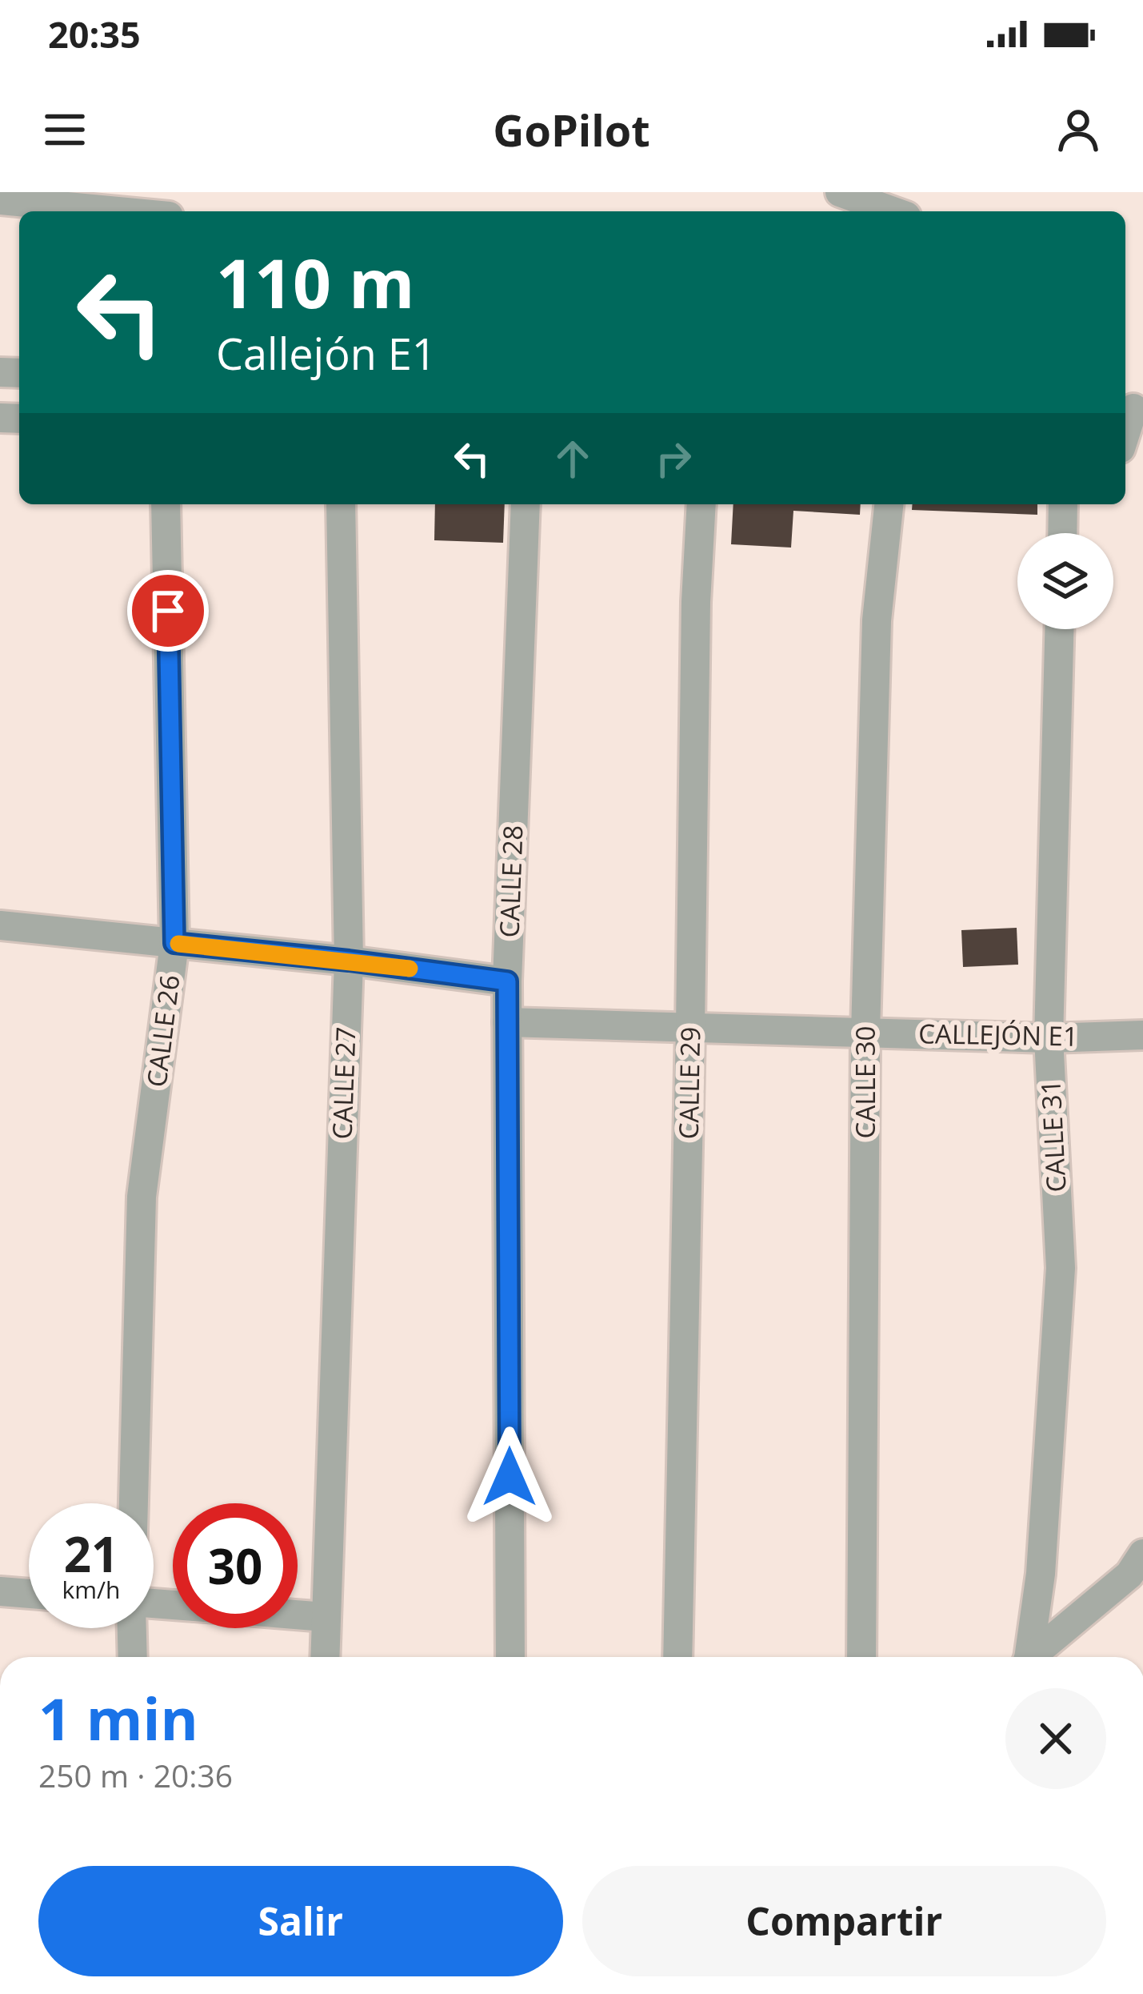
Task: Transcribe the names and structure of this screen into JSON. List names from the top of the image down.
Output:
{
  "streets": {
    "street": [
      "CALLE 28",
      "CALLE 26",
      "CALLEJÓN E1",
      "CALLE 30",
      "CALLE 27",
      "CALLE 29",
      "CALLE 31"
    ]
  },
  "crossings": [
    ["CALLE 28", "CALLEJÓN E1"],
    ["CALLEJÓN E1", "CALLE 30"],
    ["CALLEJÓN E1", "CALLE 29"],
    ["CALLEJÓN E1", "CALLE 31"]
  ],
  "page": {
    "status": "20:35",
    "header": "GoPilot",
    "turn": ["110 m", "Callejón E1"],
    "speed": "21 km/h",
    "limit": "30",
    "heading": ["1 min", "250 m · 20:36"],
    "buttons": ["Salir", "Compartir"]
  }
}
